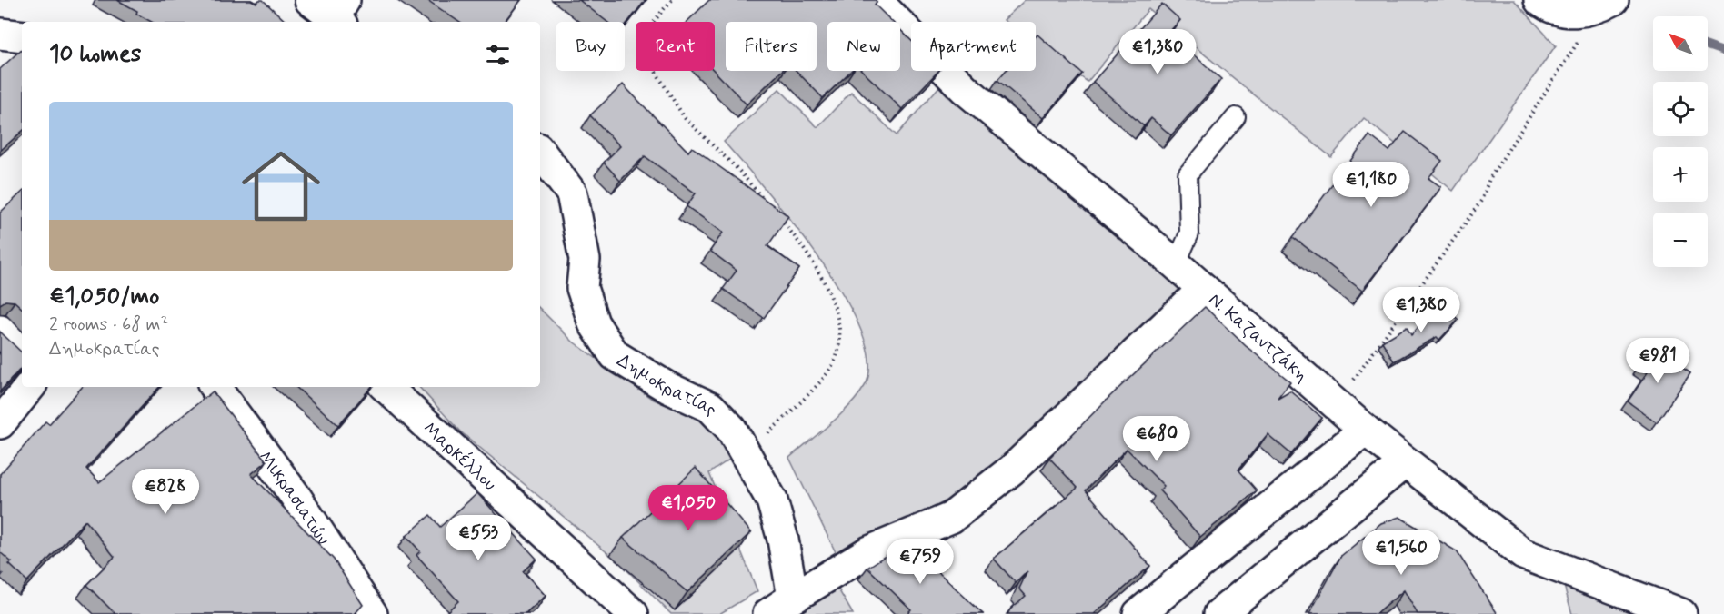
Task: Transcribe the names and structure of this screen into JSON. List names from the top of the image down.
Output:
{
  "streets": {
    "street": [
      "Ν. Καζαντζάκη",
      "Δημοκρατίας",
      "Μαρκέλλου",
      "Μικρασιατών"
    ]
  },
  "north": "top left",
  "page": {
    "map_buttons": ["+", "−"],
    "chip": [
      "Buy",
      "Rent",
      "Filters",
      "New",
      "Apartment"
    ],
    "heading": "10 homes",
    "price": [
      "€1,380",
      "€1,180",
      "€1,380",
      "€981",
      "€680",
      "€828",
      "€1,050",
      "€553",
      "€1,560",
      "€759"
    ],
    "list": [
      {
        "name": "€1,050/mo",
        "note": "2 rooms · 68 m² · Δημοκρατίας"
      }
    ]
  }
}
